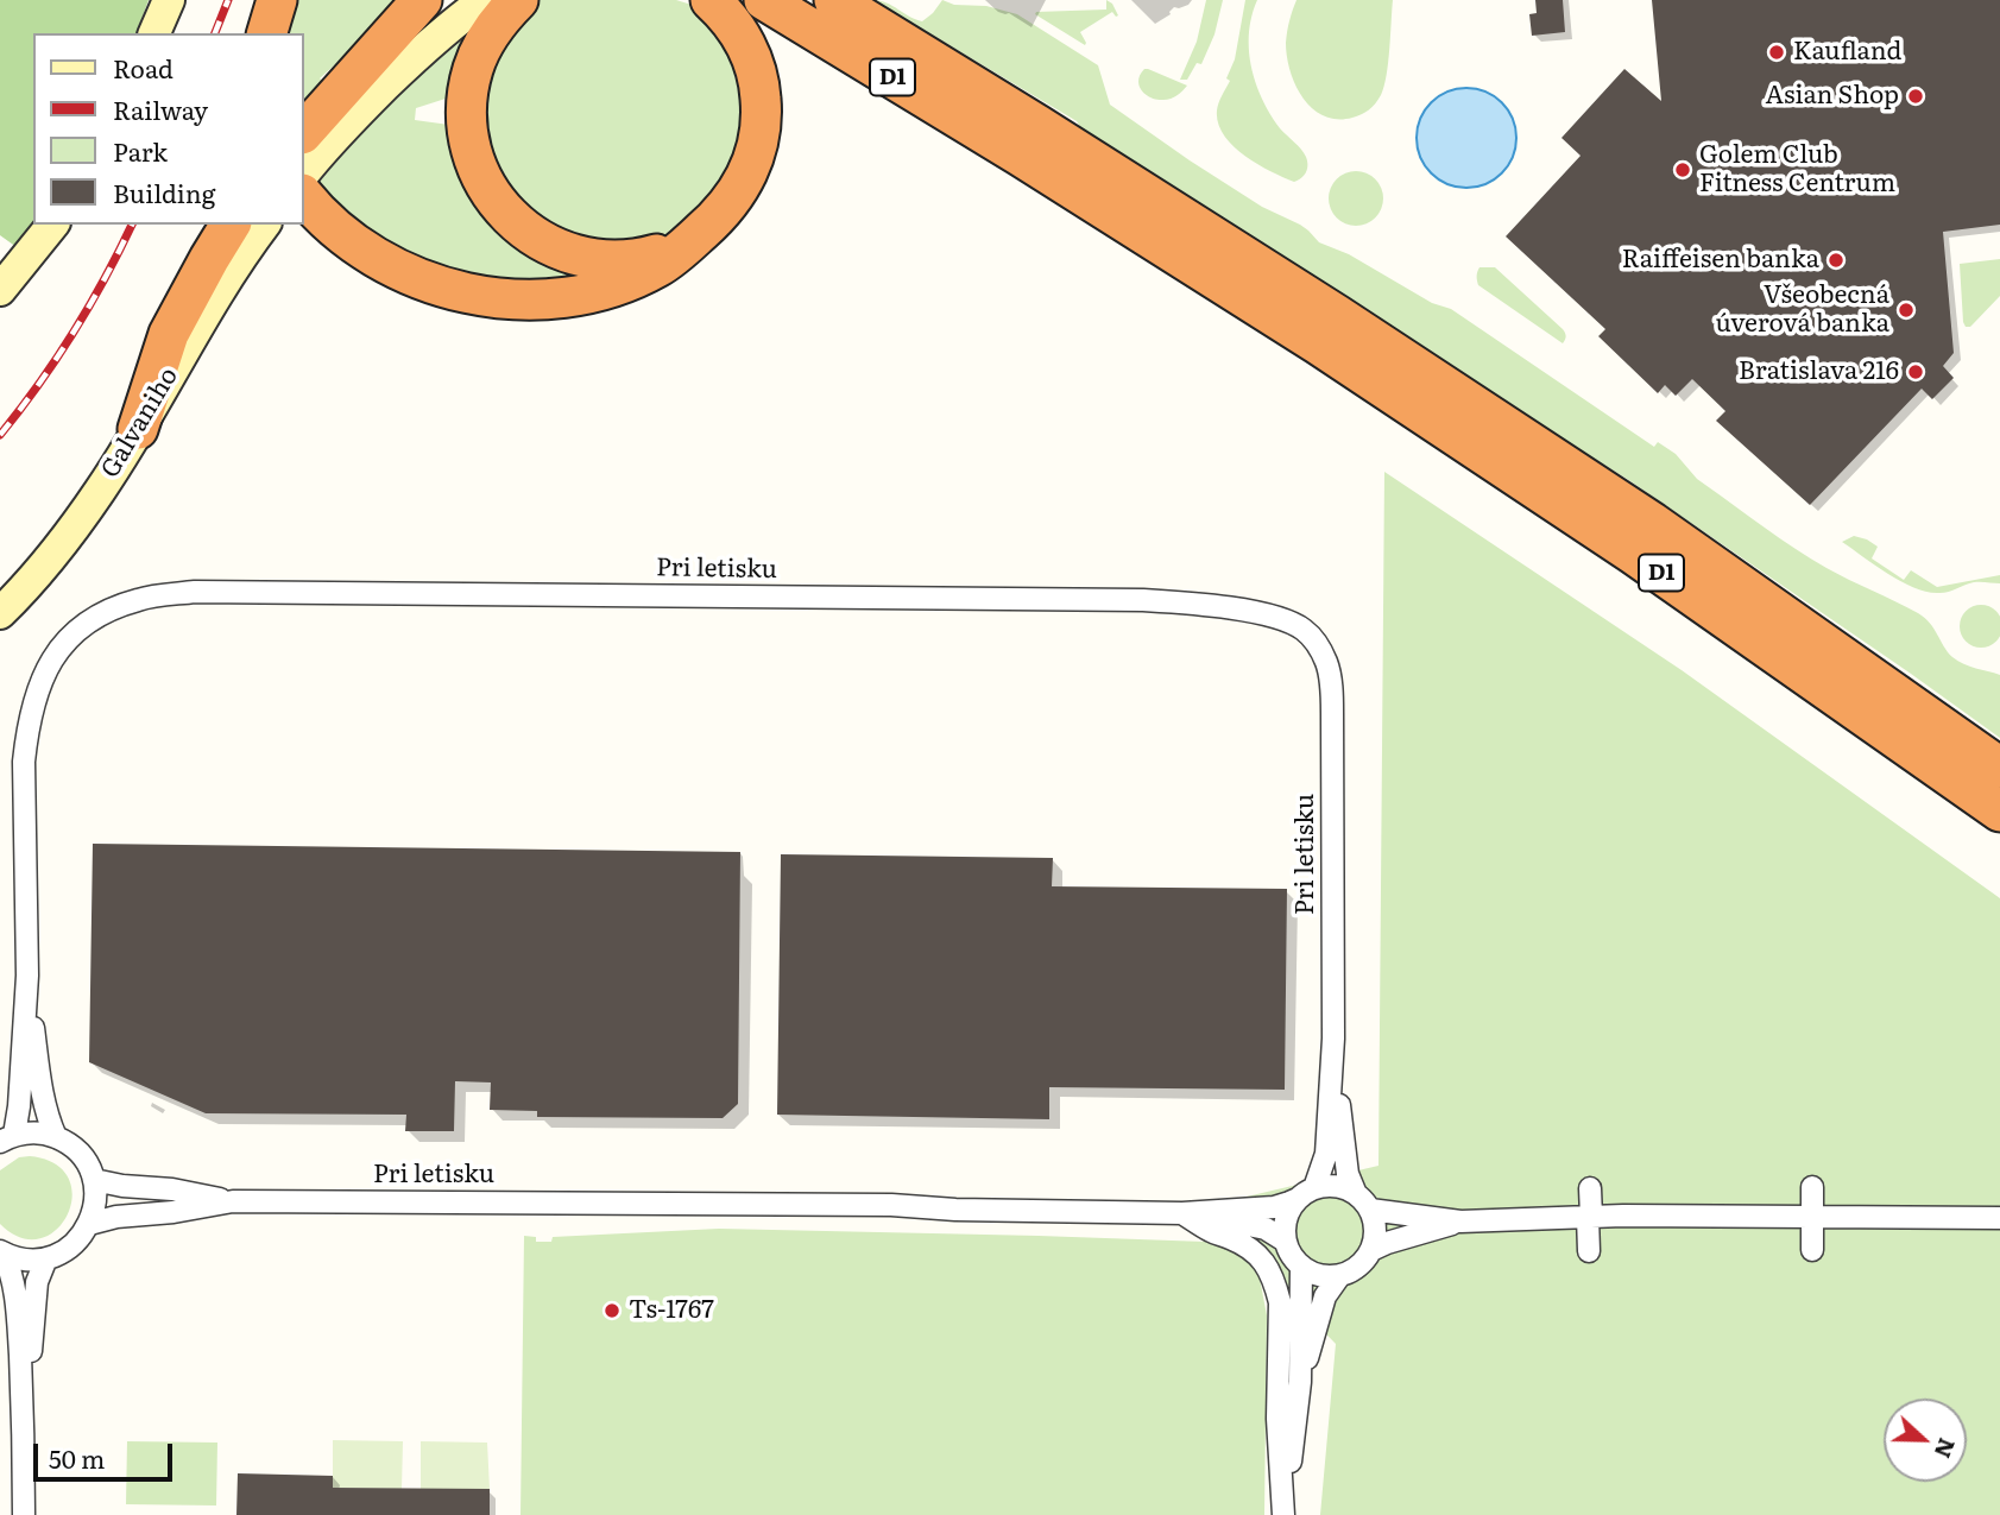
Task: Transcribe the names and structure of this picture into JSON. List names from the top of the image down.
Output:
{
  "streets": {
    "highway": ["D1"],
    "main road": ["Galvaniho"],
    "street": ["Pri letisku"]
  },
  "places": [
    "Kaufland",
    "Asian Shop",
    "Golem Club Fitness Centrum",
    "Raiffeisen banka",
    "Všeobecná úverová banka",
    "Bratislava 216",
    "Ts-1767"
  ],
  "legend": [
    "Road",
    "Railway",
    "Park",
    "Building"
  ],
  "scale_bar": "50 m",
  "north": "right"
}
